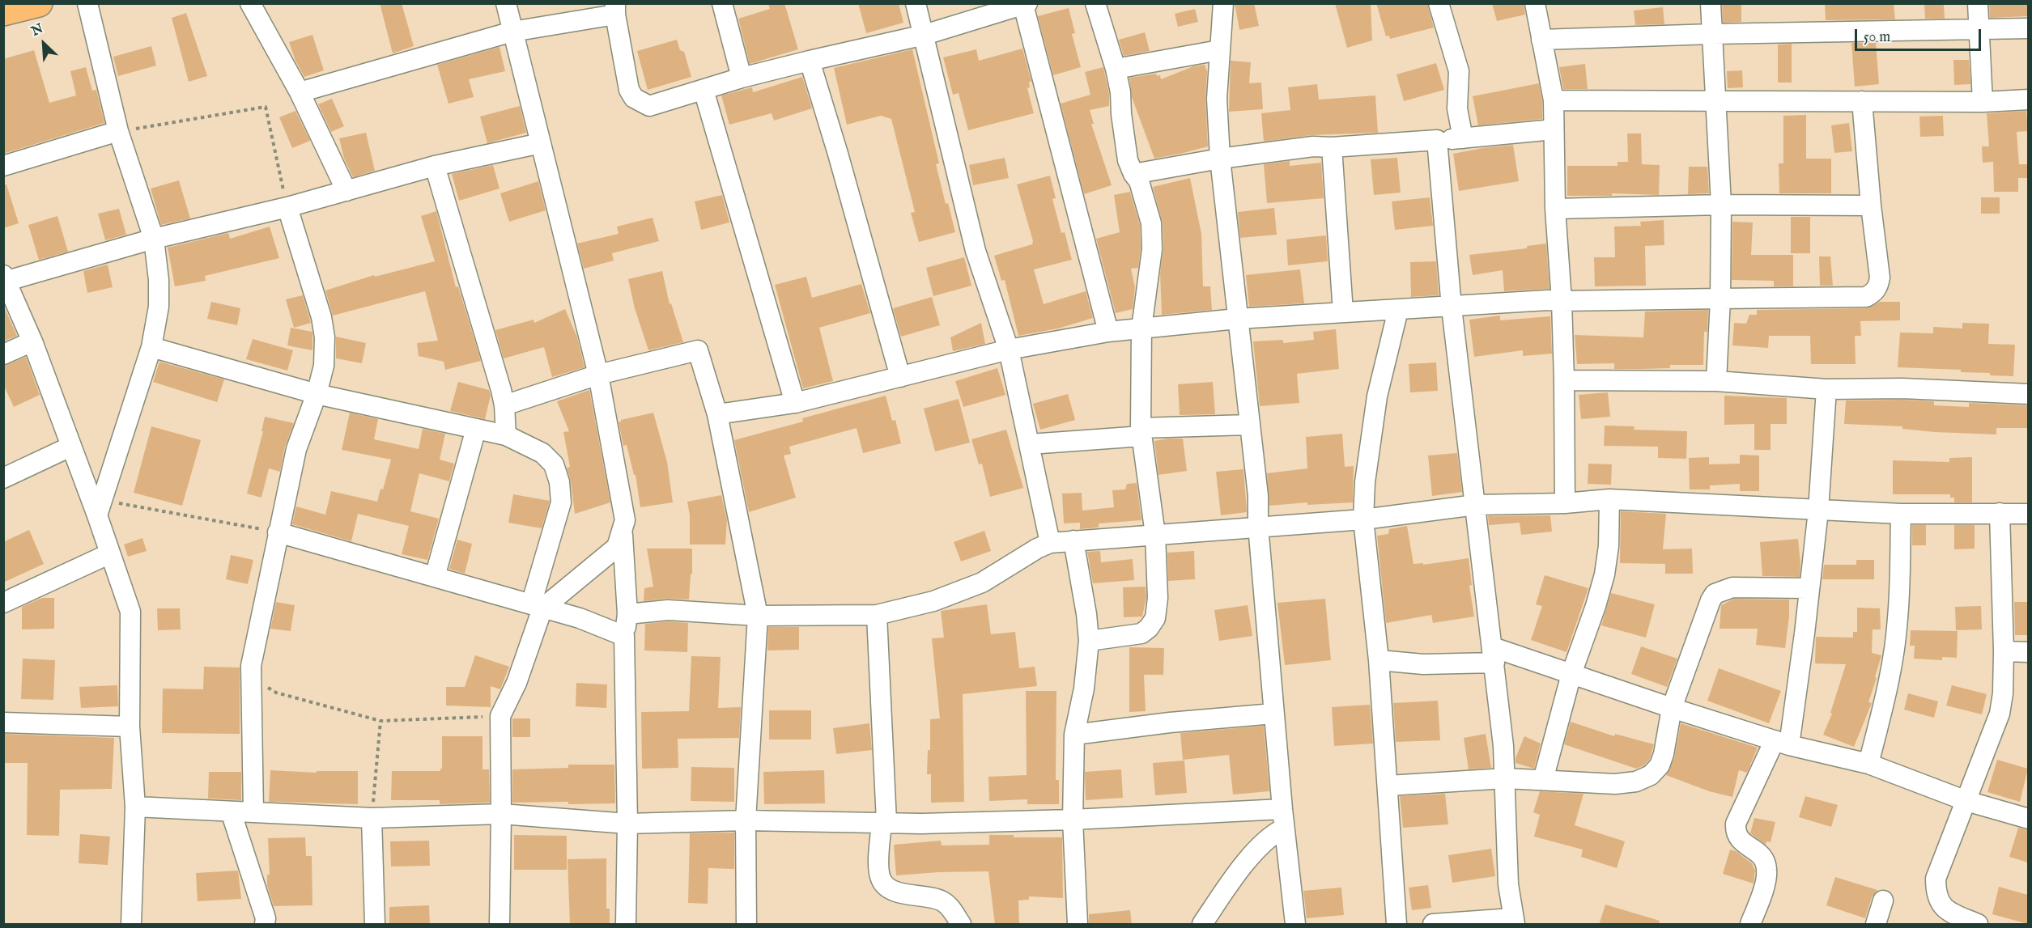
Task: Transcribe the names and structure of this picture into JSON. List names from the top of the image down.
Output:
{
  "scale_bar": "50 m",
  "north": "top left"
}
